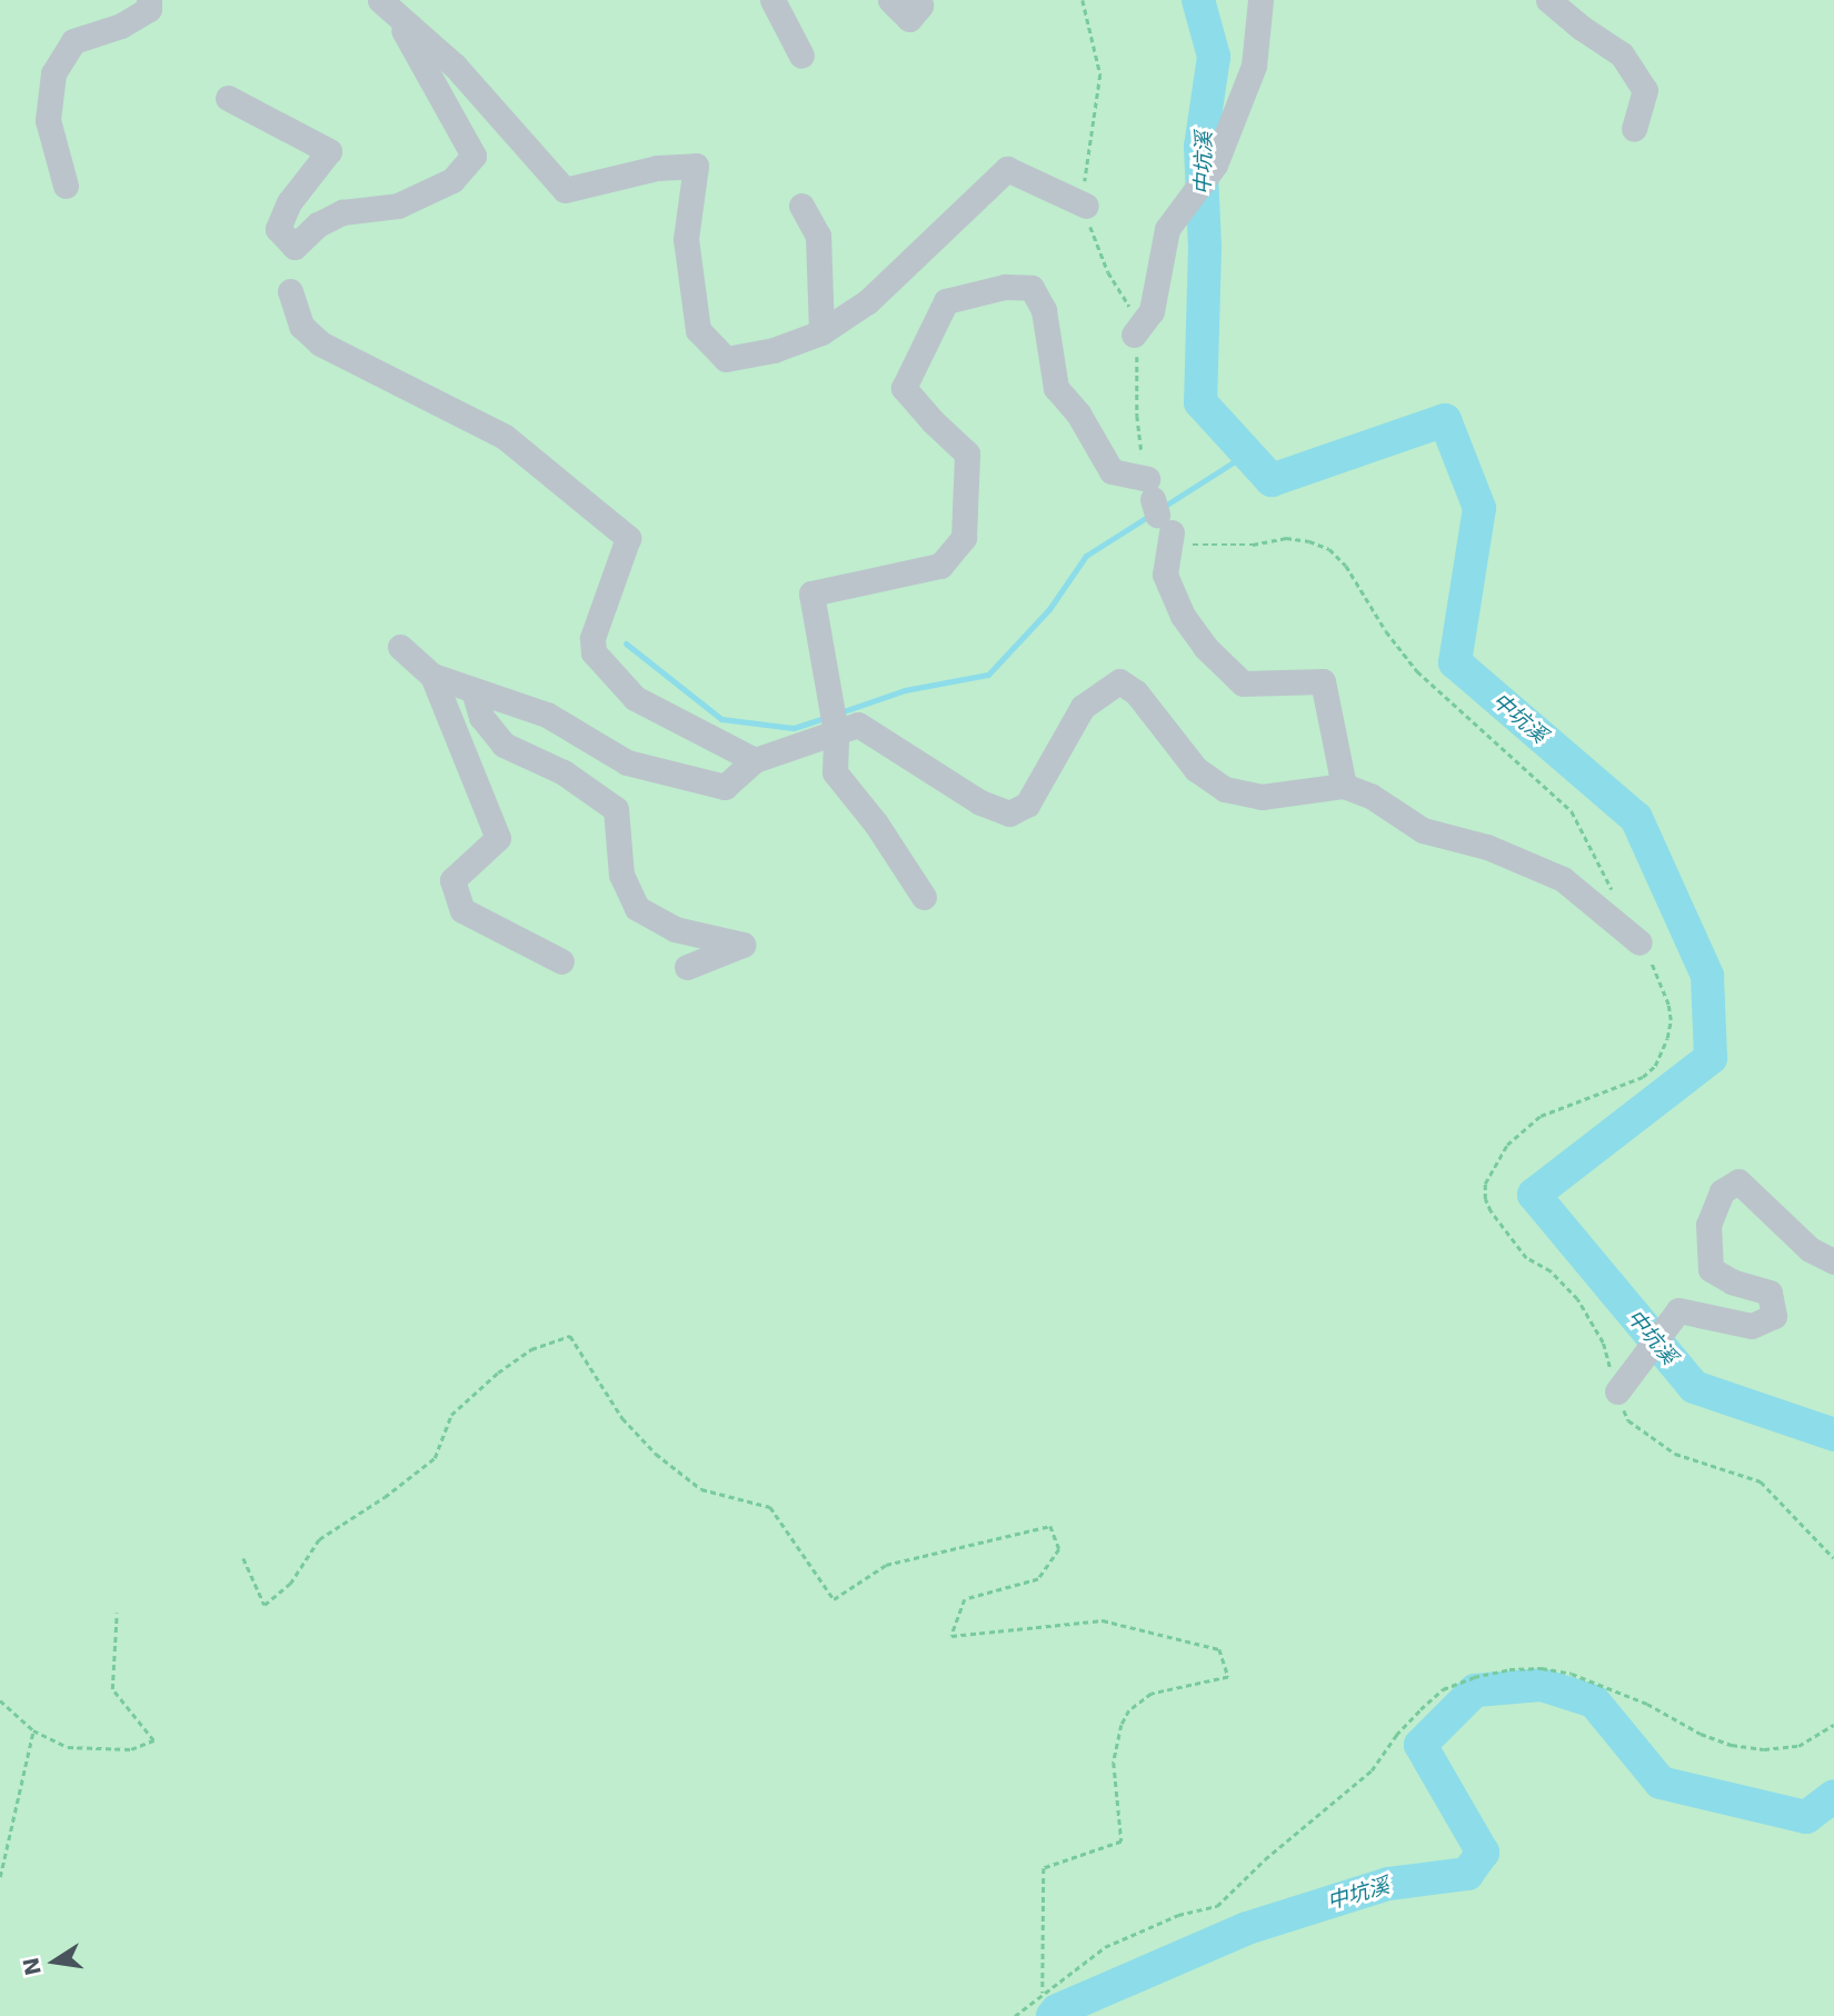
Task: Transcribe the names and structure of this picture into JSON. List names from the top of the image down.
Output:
{
  "water": ["中坑溪"],
  "north": "left"
}
